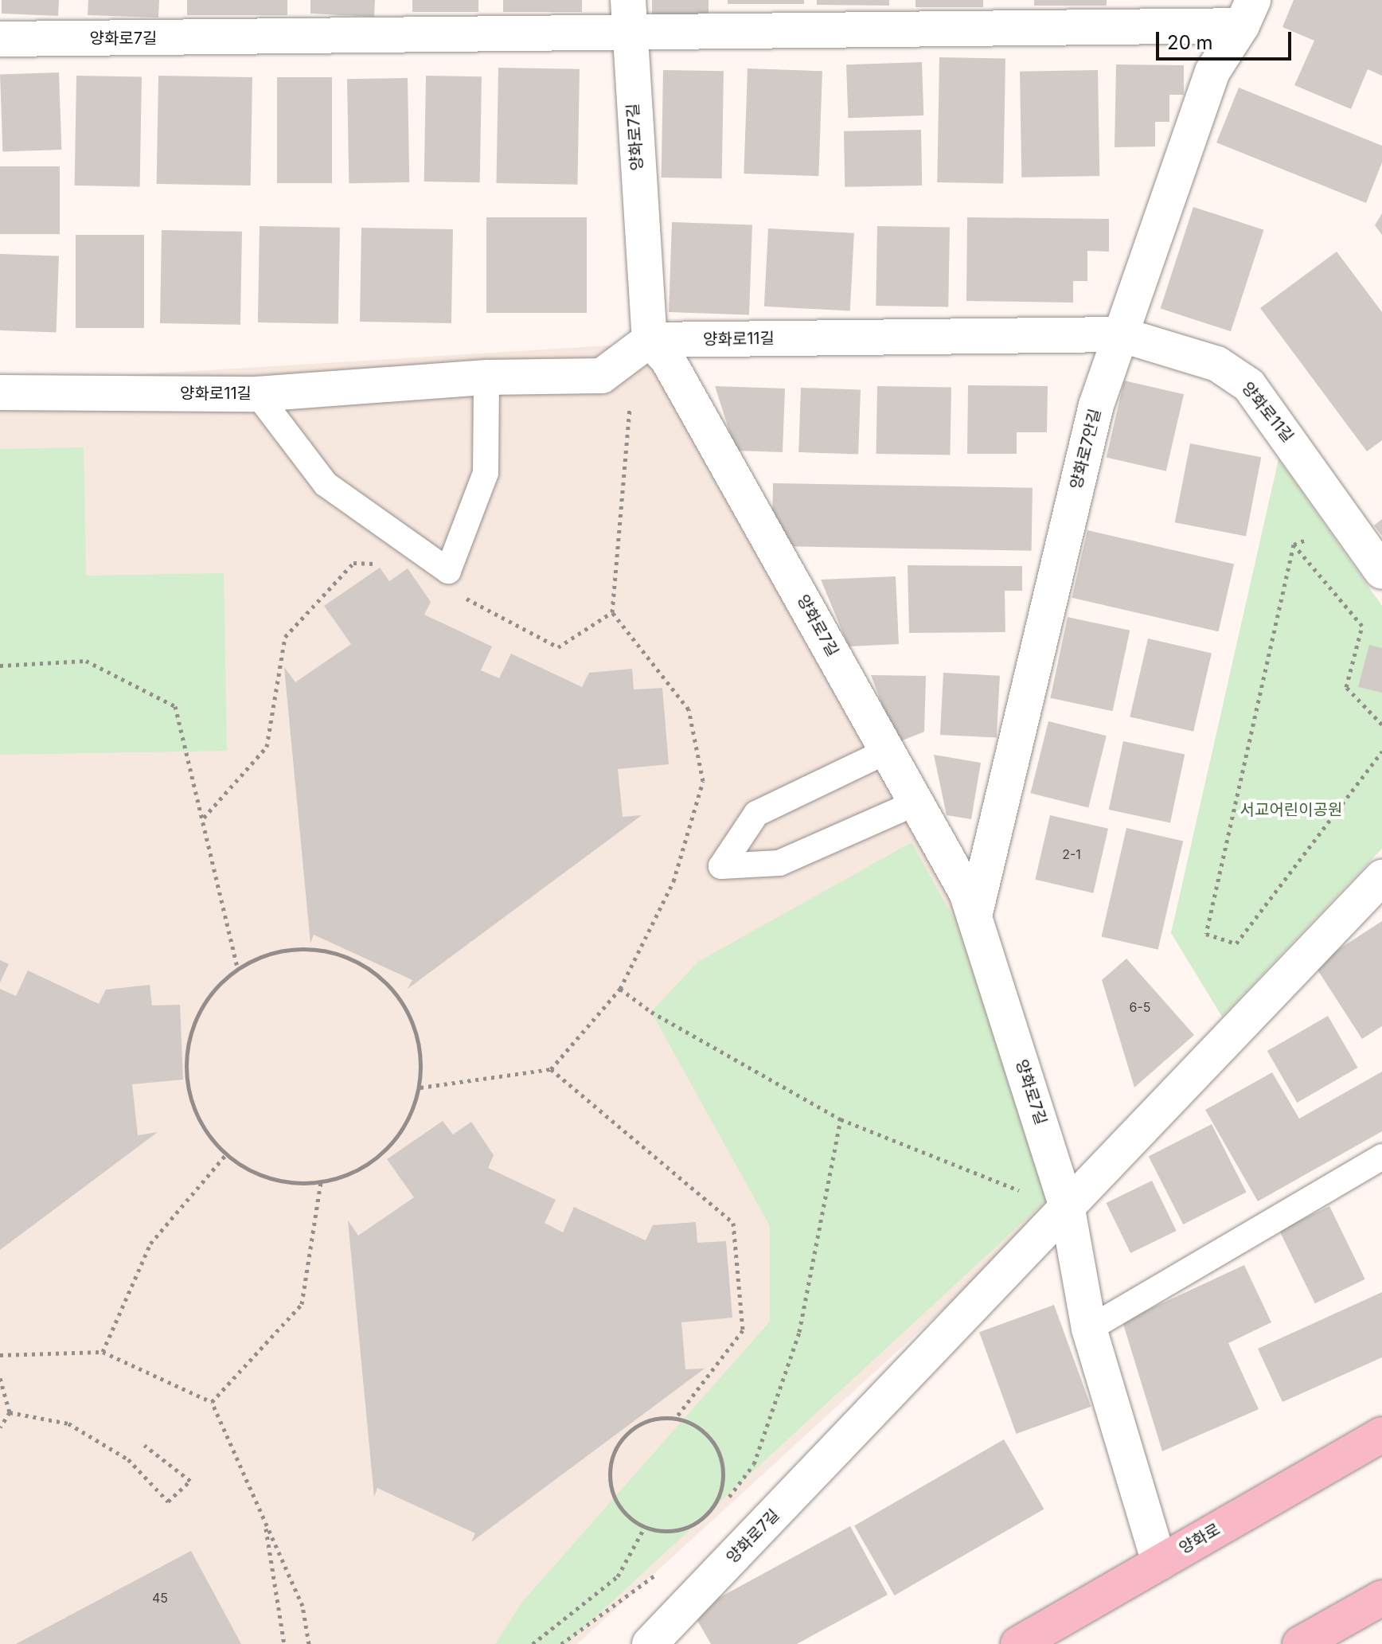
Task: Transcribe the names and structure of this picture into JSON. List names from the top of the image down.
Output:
{
  "streets": {
    "main road": ["양화로"],
    "street": ["양화로7길", "양화로11길", "양화로7안길"]
  },
  "crossings": [
    ["양화로7길", "양화로11길"],
    ["양화로7길", "양화로7안길"],
    ["양화로7길", "양화로"],
    ["양화로11길", "양화로7안길"]
  ],
  "parks": ["서교어린이공원"],
  "house_numbers": ["2-1", "6-5", "45"],
  "scale_bar": "20 m"
}
